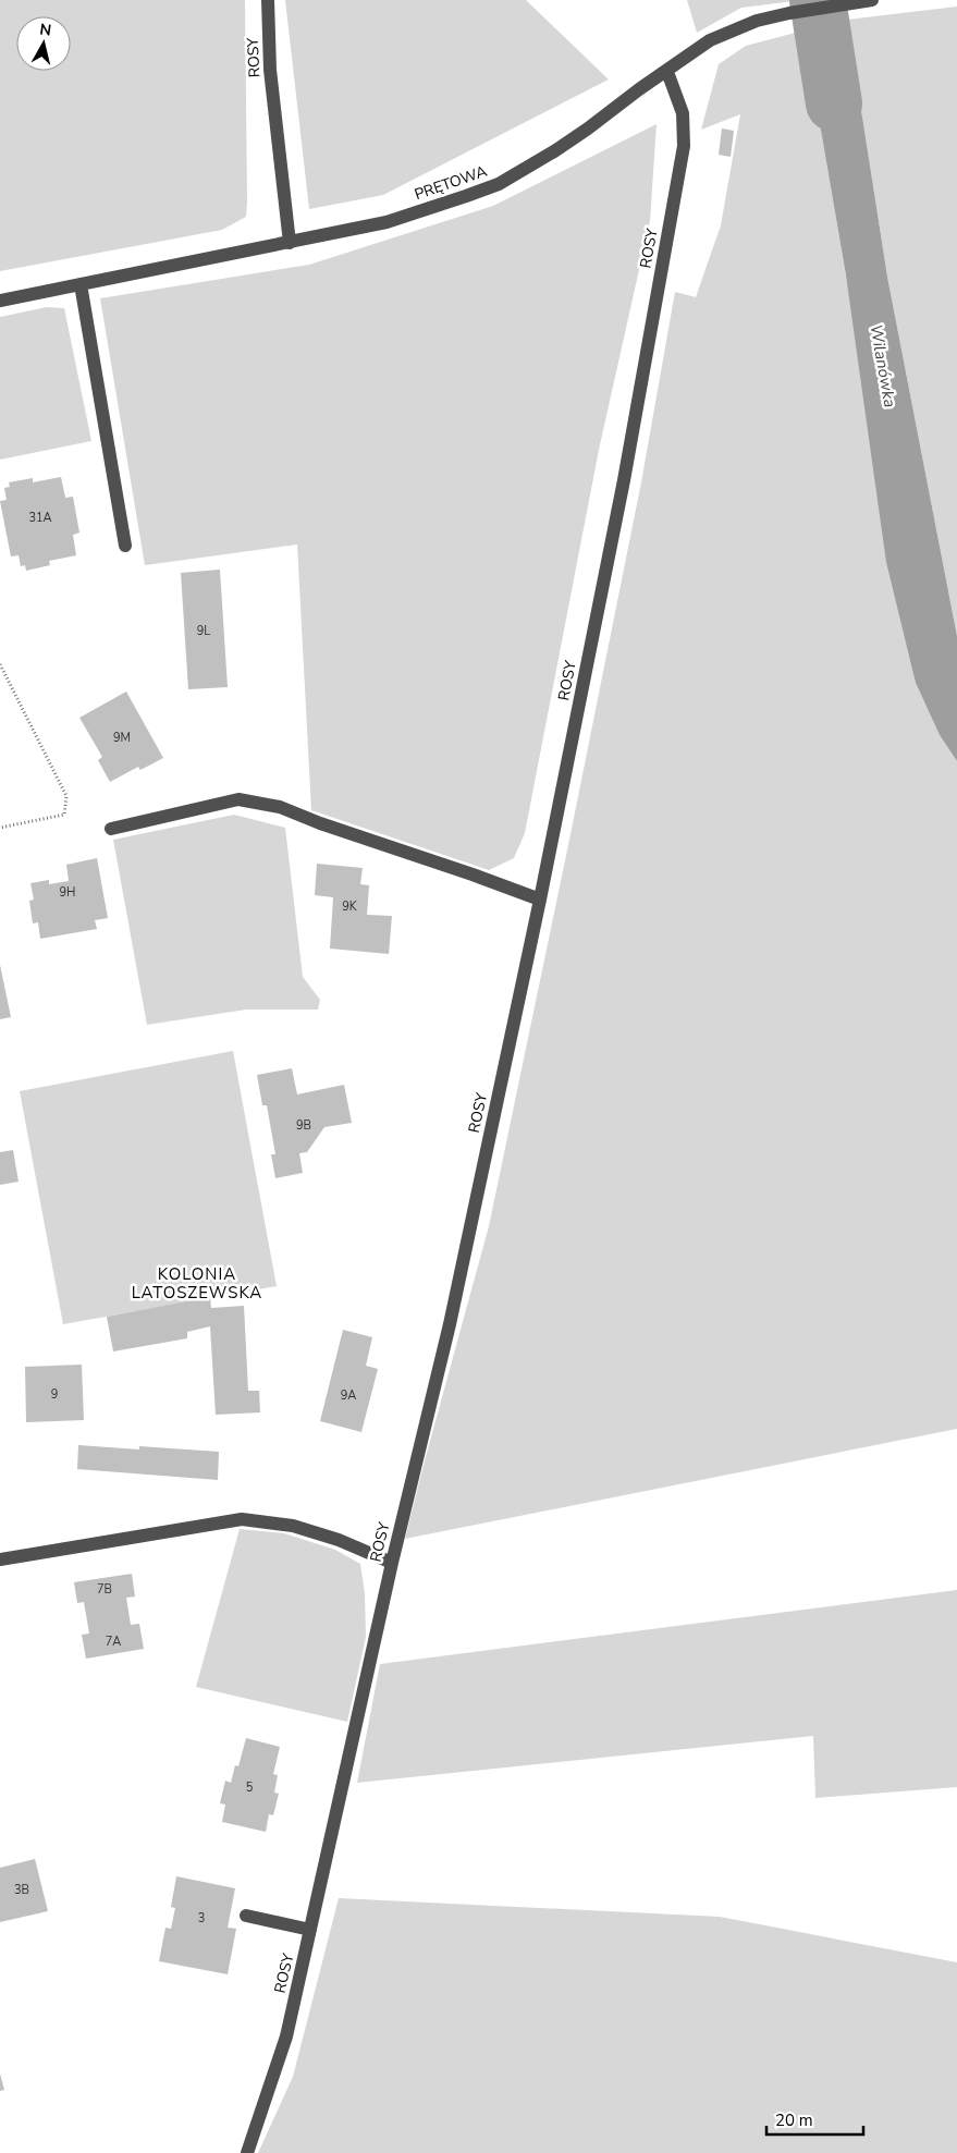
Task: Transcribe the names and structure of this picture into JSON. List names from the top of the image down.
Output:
{
  "streets": {
    "street": ["ROSY", "PRĘTOWA"]
  },
  "crossings": [
    ["ROSY", "PRĘTOWA"]
  ],
  "districts": ["KOLONIA LATOSZEWSKA"],
  "water": ["Wilanówka"],
  "house_numbers": [
    "31A",
    "9L",
    "9M",
    "9H",
    "9K",
    "9B",
    "9",
    "9A",
    "7B",
    "7A",
    "5",
    "3B",
    "3"
  ],
  "scale_bar": "20 m",
  "north": "top"
}
